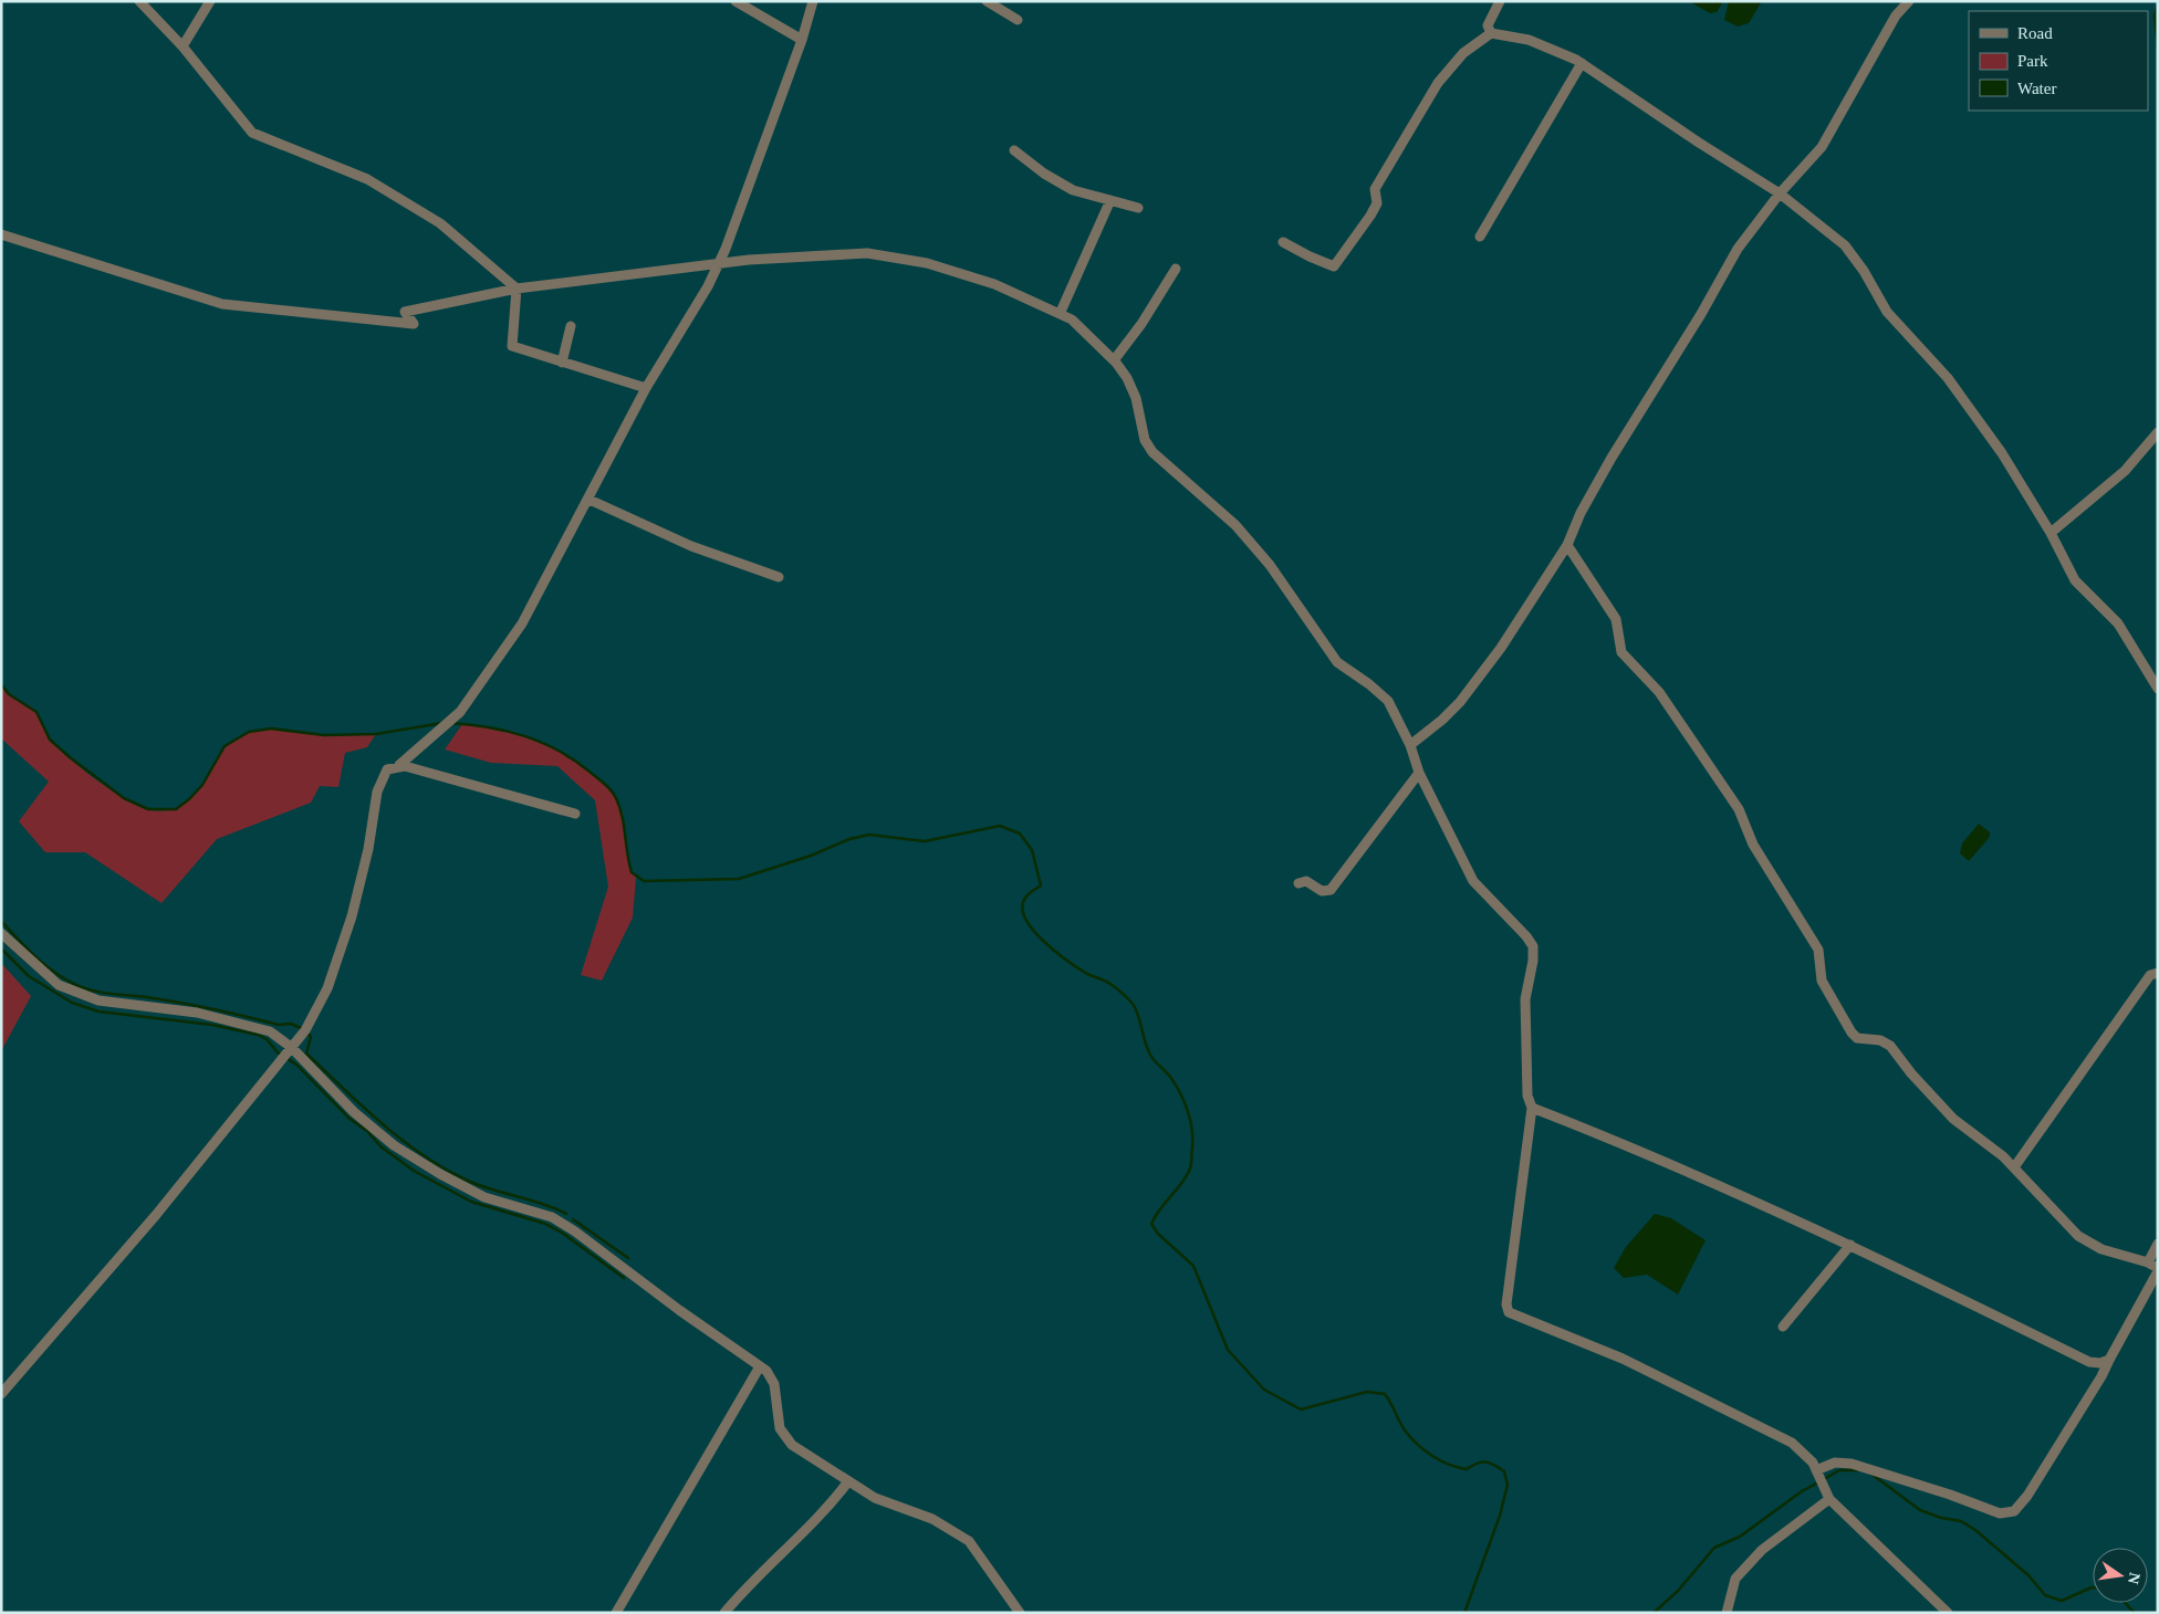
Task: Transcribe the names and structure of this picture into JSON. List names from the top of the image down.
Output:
{
  "legend": ["Road", "Park", "Water"],
  "north": "right"
}
